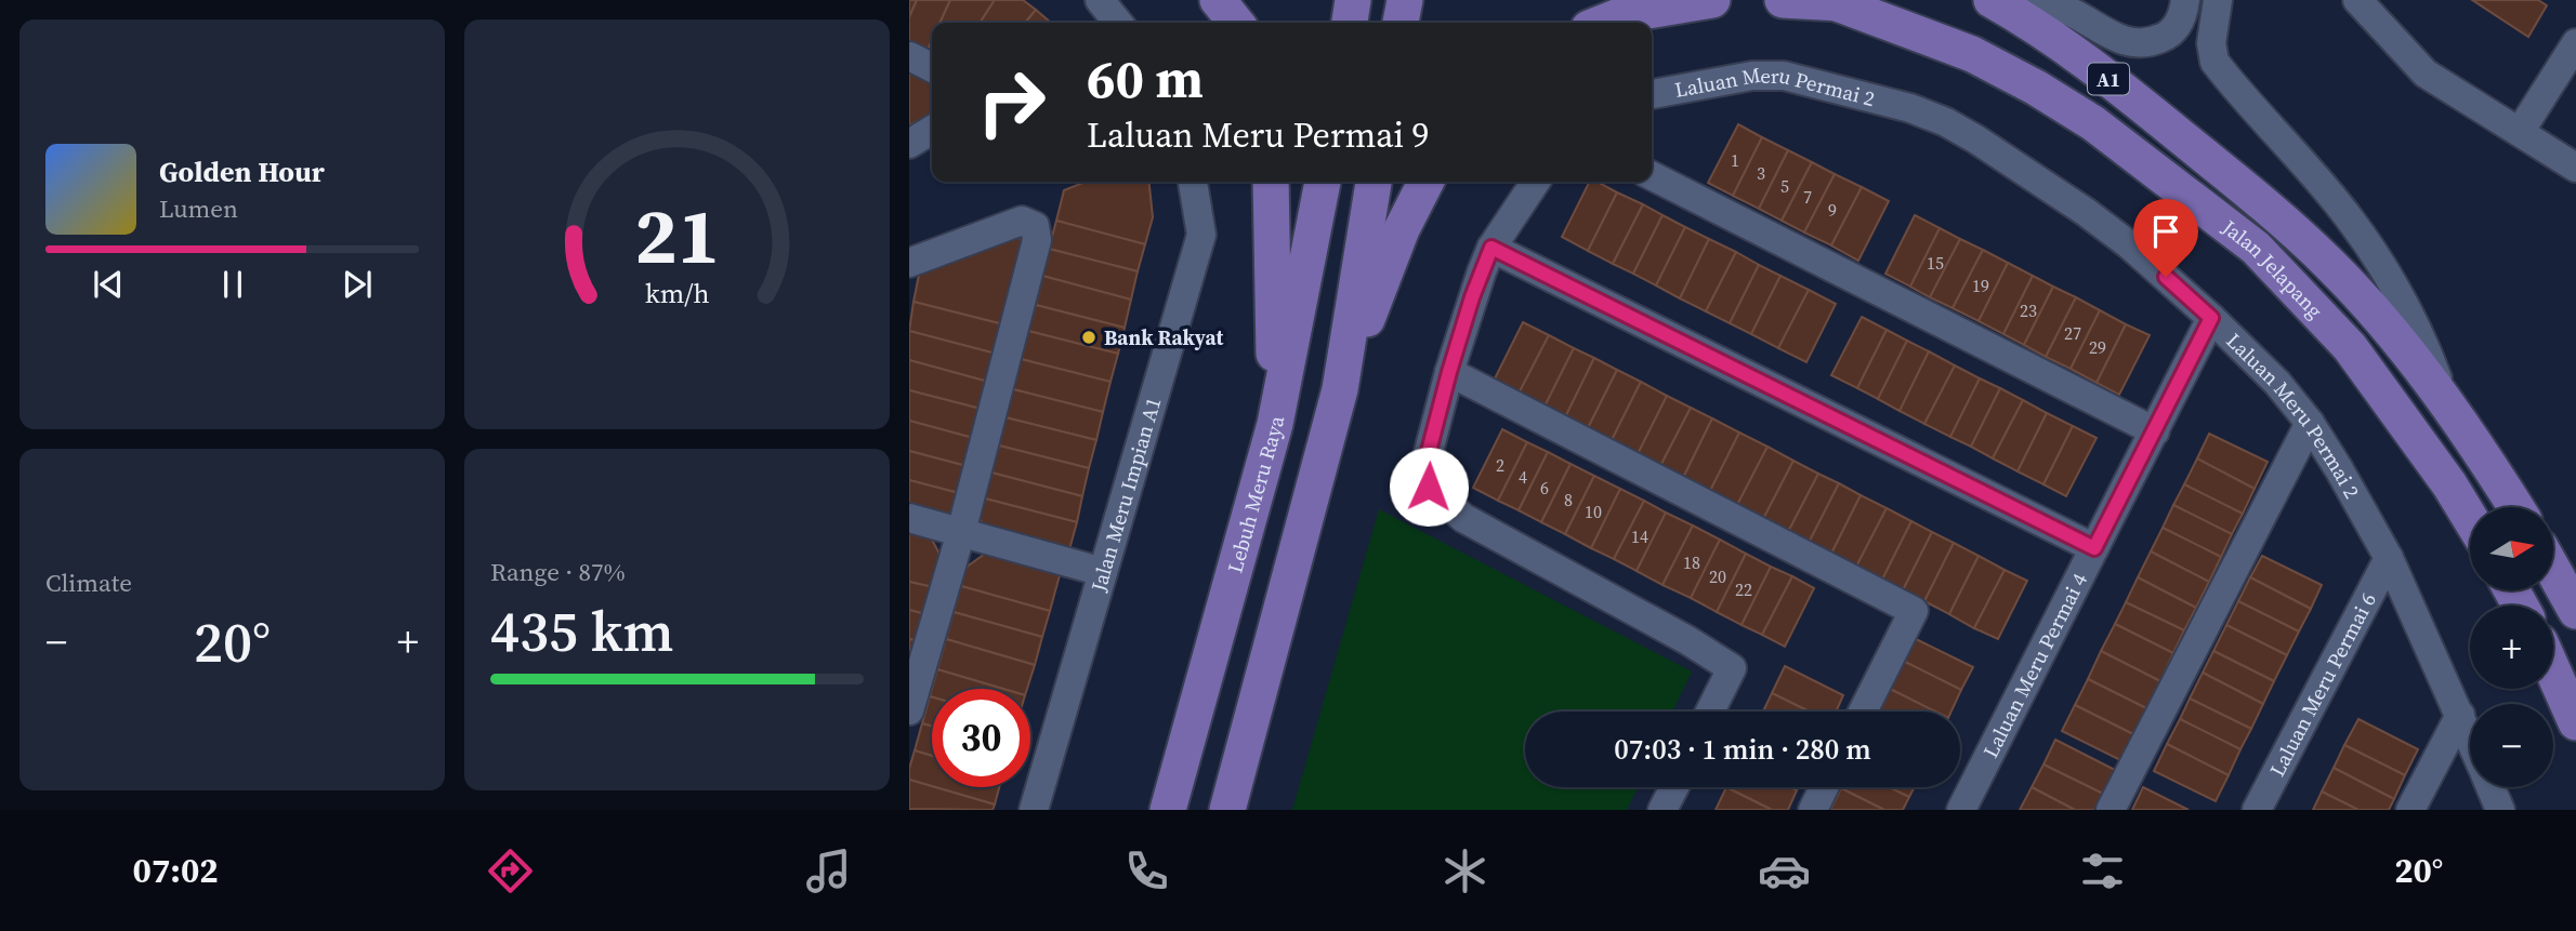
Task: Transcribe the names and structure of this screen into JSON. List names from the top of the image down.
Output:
{
  "streets": {
    "main road": ["A1", "Jalan Jelapang", "Lebuh Meru Raya"],
    "street": [
      "Laluan Meru Permai 2",
      "Jalan Meru Impian A1",
      "Laluan Meru Permai 4",
      "Laluan Meru Permai 6"
    ]
  },
  "crossings": [
    ["Laluan Meru Permai 2", "Laluan Meru Permai 4"],
    ["Laluan Meru Permai 2", "Laluan Meru Permai 6"]
  ],
  "places": ["Bank Rakyat"],
  "house_numbers": [
    "1",
    "3",
    "5",
    "7",
    "9",
    "15",
    "19",
    "23",
    "27",
    "29",
    "2",
    "4",
    "6",
    "8",
    "10",
    "14",
    "18",
    "20",
    "22"
  ],
  "north": "right",
  "page": {
    "turn": ["60 m", "Laluan Meru Permai 9"],
    "song": ["Golden Hour", "Lumen"],
    "tile": [
      "Climate",
      ["Range · 87%", "435 km"]
    ],
    "map_buttons": ["+", "−"],
    "heat": ["−", "20°", "+"],
    "limit": "30",
    "trip": "07:03 · 1 min · 280 m",
    "tabs": ["07:02", "20°"],
    "gauge": ["21", "km/h"]
  }
}
